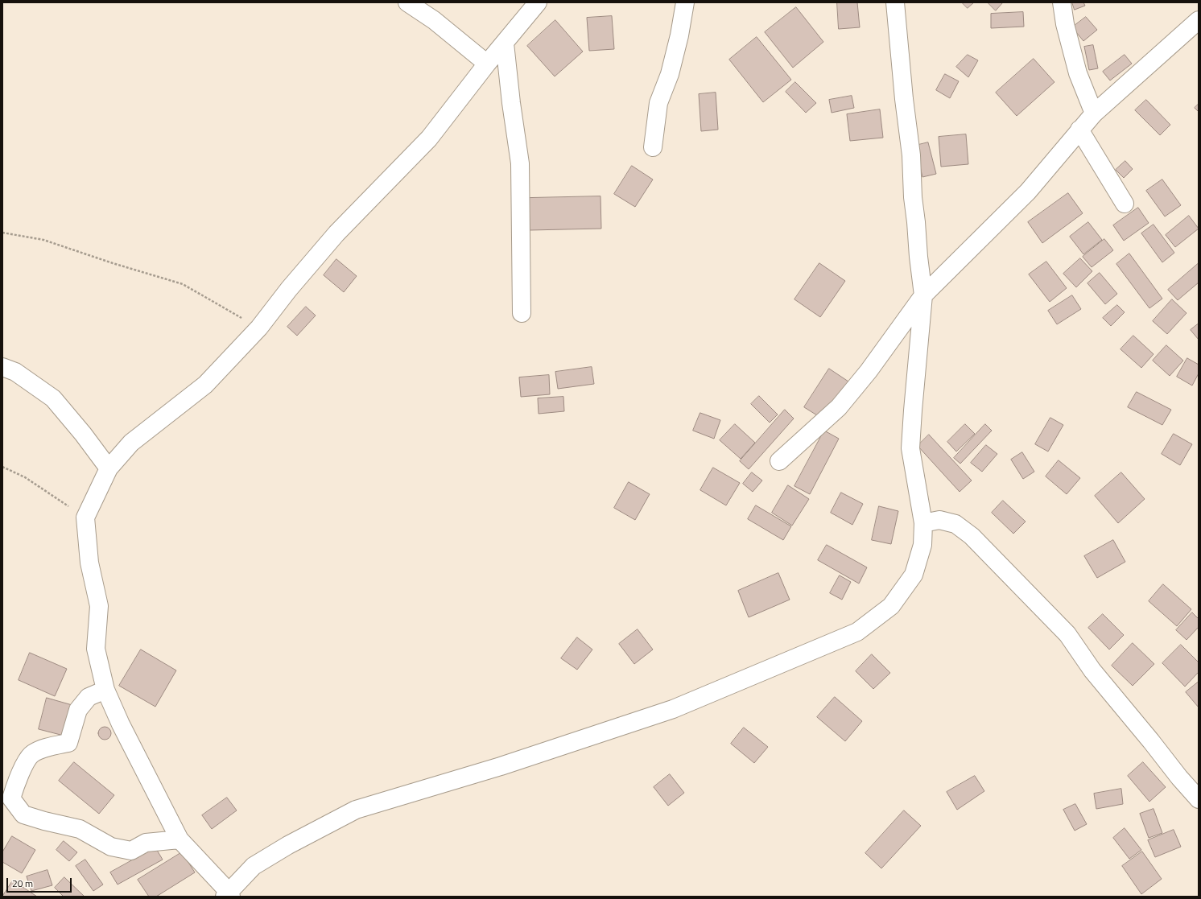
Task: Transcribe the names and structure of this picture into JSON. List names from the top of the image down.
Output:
{
  "scale_bar": "20 m"
}
